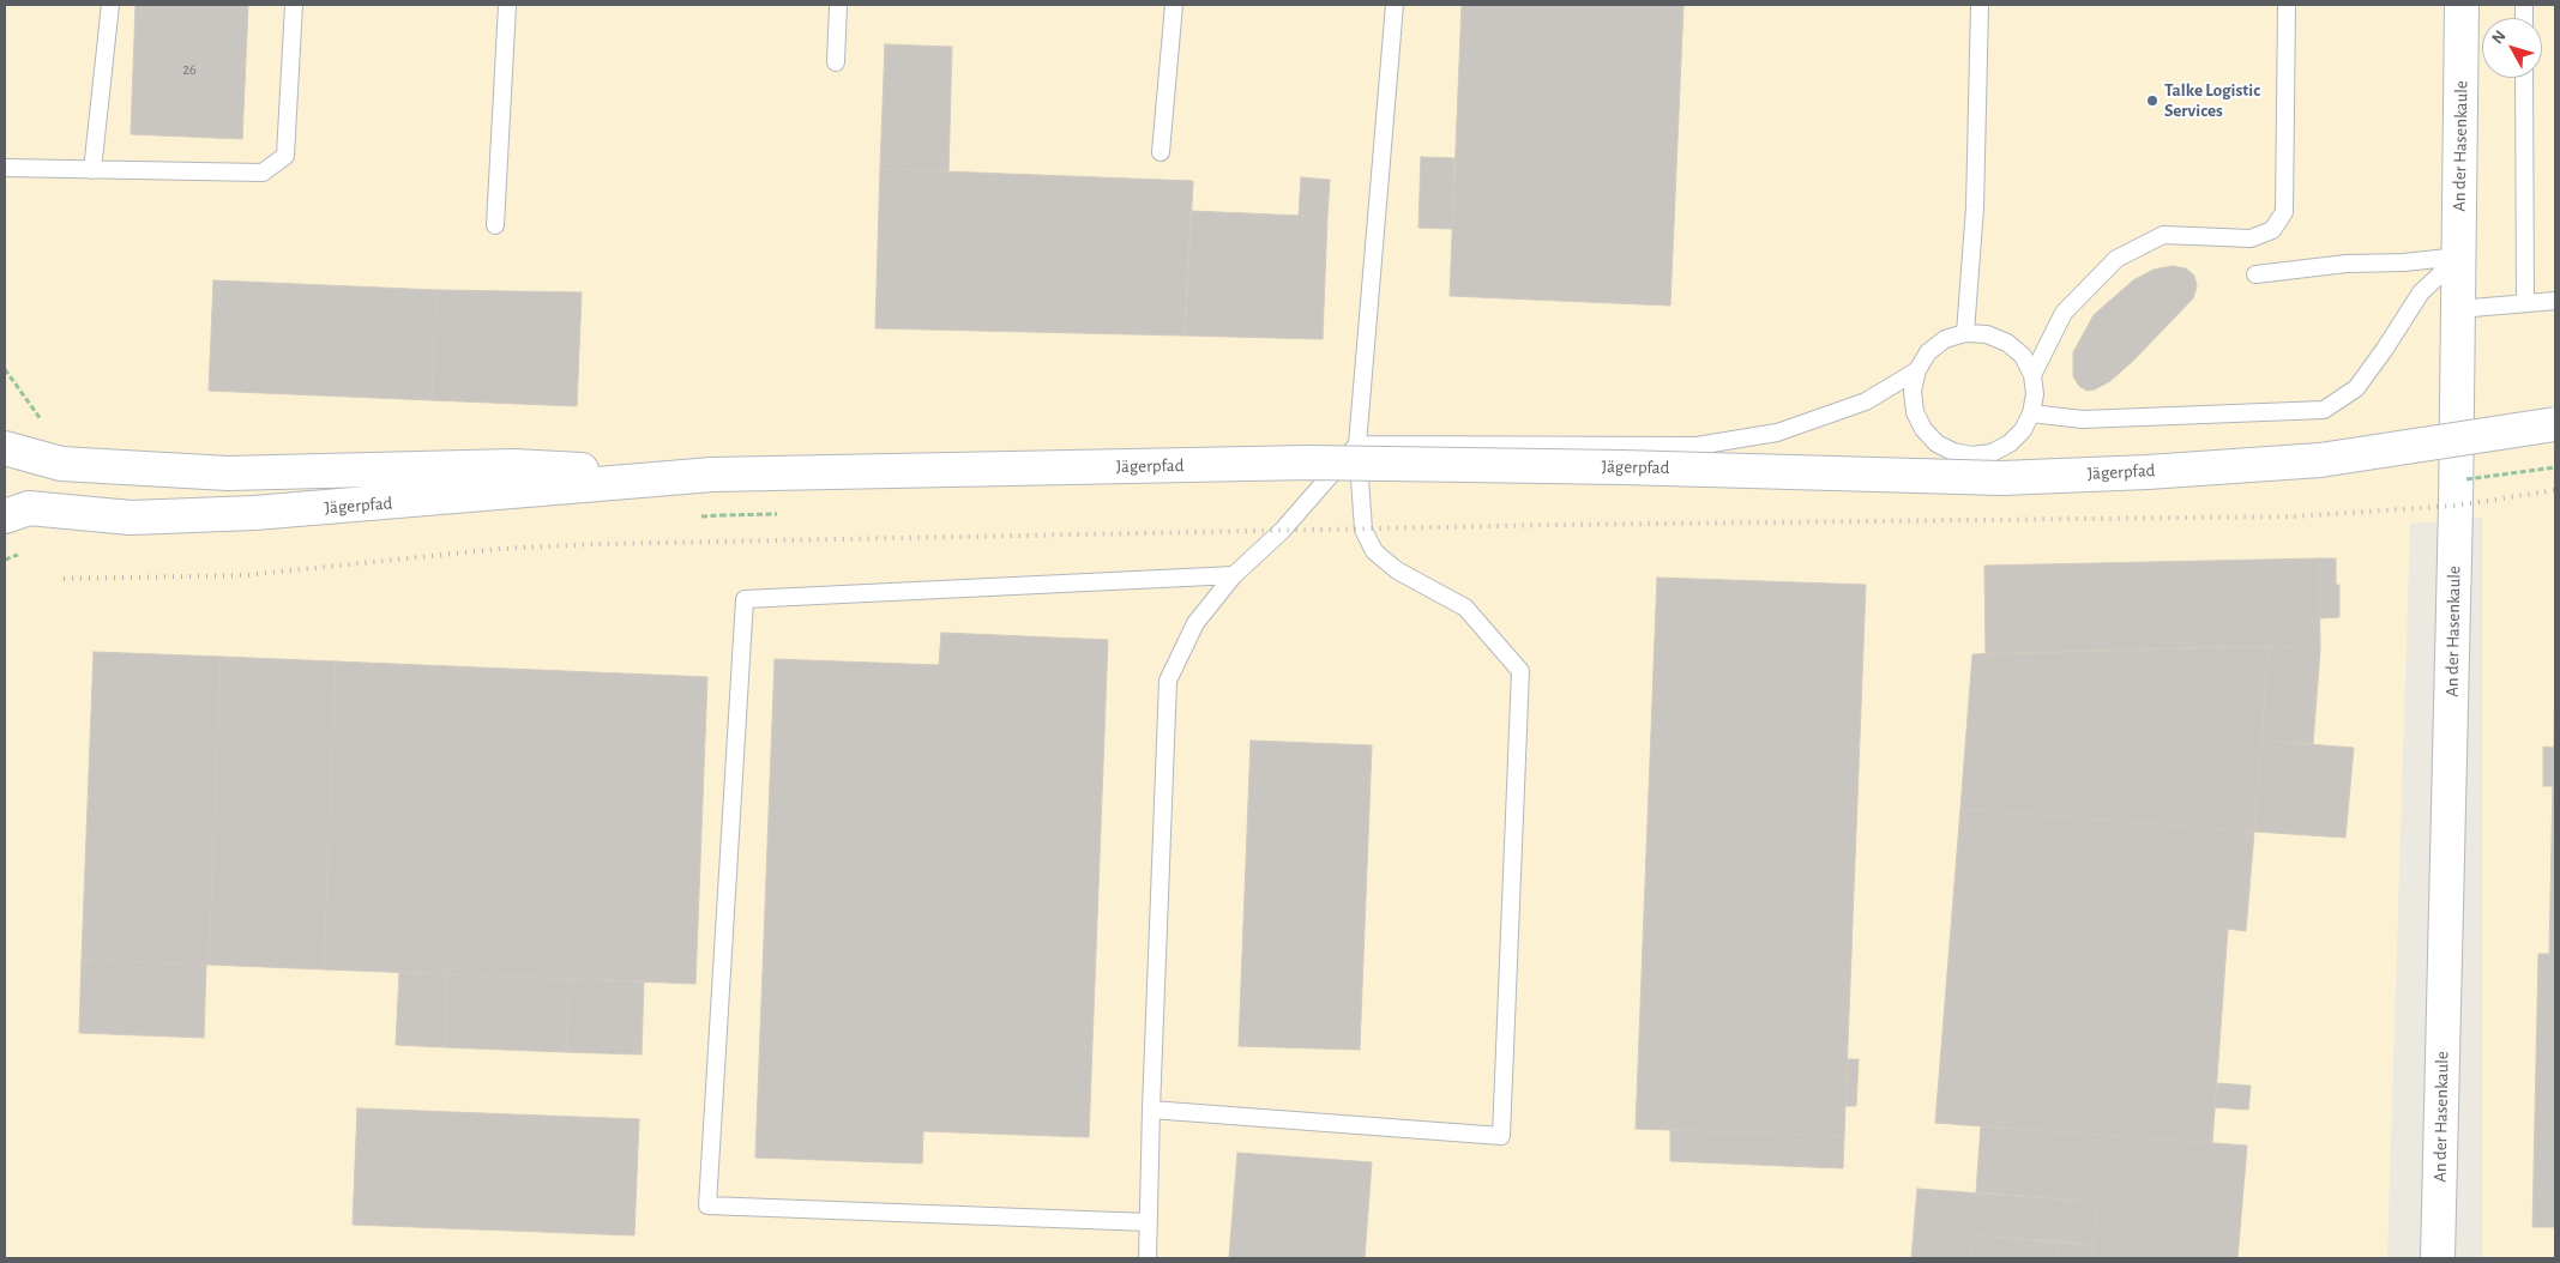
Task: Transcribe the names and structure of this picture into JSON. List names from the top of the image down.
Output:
{
  "streets": {
    "main road": ["An der Hasenkaule", "Jägerpfad"]
  },
  "places": ["Talke Logistic Services"],
  "house_numbers": ["26"],
  "north": "top left"
}
